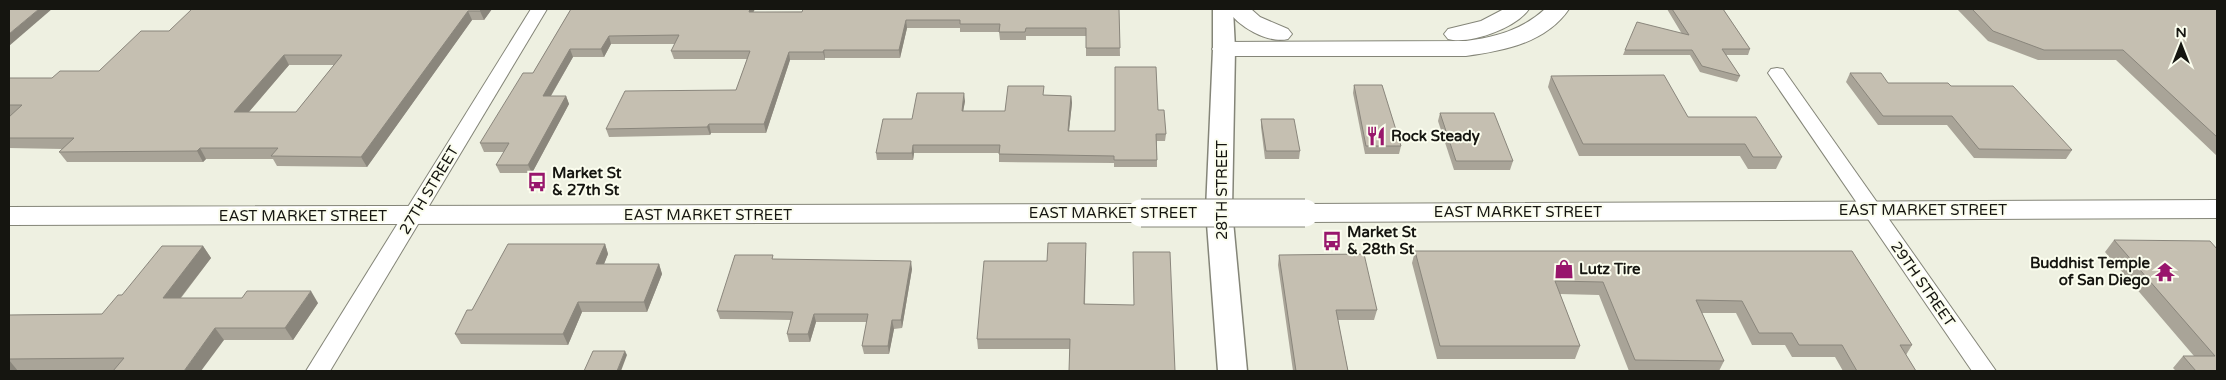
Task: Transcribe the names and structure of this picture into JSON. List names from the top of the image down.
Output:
{
  "streets": {
    "main road": ["EAST MARKET STREET"],
    "street": ["27TH STREET", "28TH STREET", "29TH STREET"]
  },
  "crossings": [
    ["27TH STREET", "EAST MARKET STREET"],
    ["EAST MARKET STREET", "29TH STREET"]
  ],
  "places": {
    "restaurant": ["Rock Steady"],
    "bus stop": ["Market St & 27th St", "Market St & 28th St"],
    "shop": ["Lutz Tire"],
    "temple": ["Buddhist Temple of San Diego"]
  },
  "north": "top"
}
